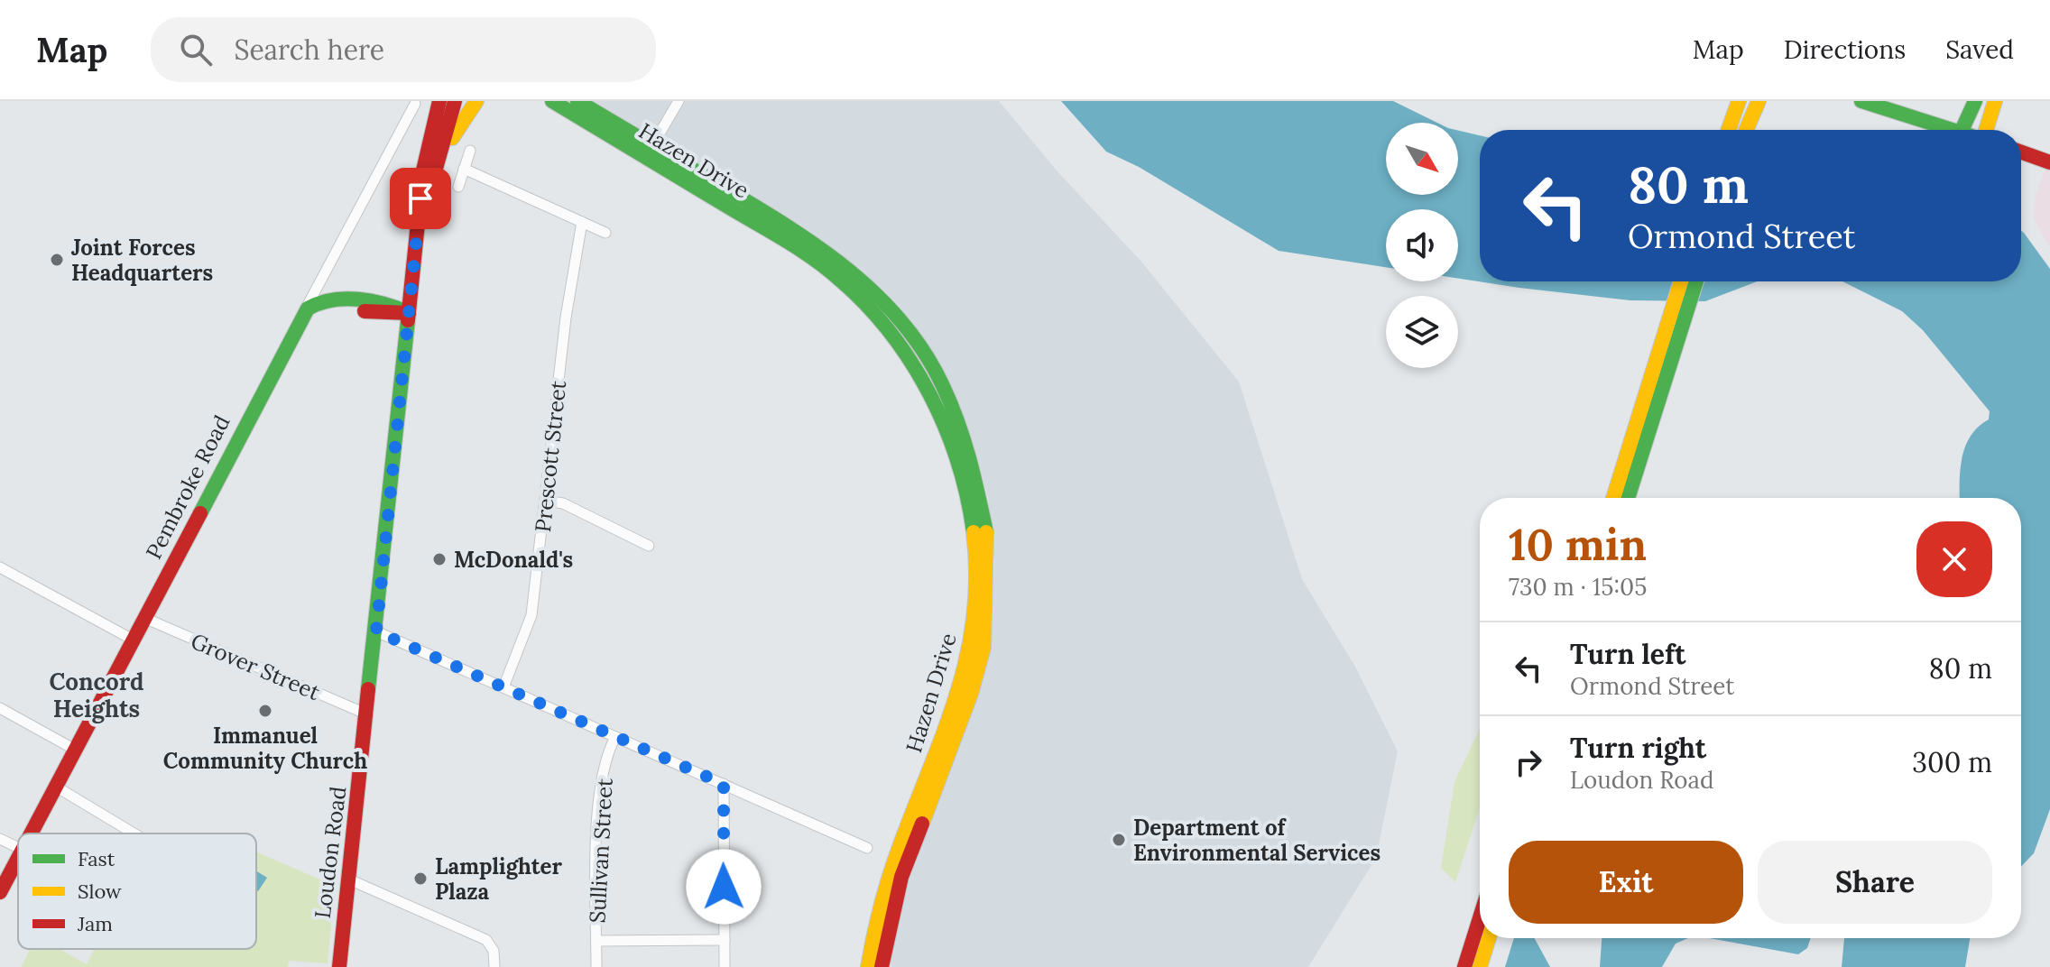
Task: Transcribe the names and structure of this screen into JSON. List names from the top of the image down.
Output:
{
  "streets": {
    "main road": ["Hazen Drive", "Pembroke Road", "Loudon Road"],
    "street": ["Prescott Street", "Grover Street", "Sullivan Street"]
  },
  "crossings": [
    ["Pembroke Road", "Grover Street"],
    ["Grover Street", "Loudon Road"]
  ],
  "districts": ["Concord Heights"],
  "places": [
    "Joint Forces Headquarters",
    "McDonald's",
    "Immanuel Community Church",
    "Department of Environmental Services",
    "Lamplighter Plaza"
  ],
  "legend": ["Fast", "Slow", "Jam"],
  "north": "bottom right",
  "page": {
    "header": "Map",
    "search": "Search here",
    "nav": ["Map", "Directions", "Saved"],
    "turn": ["80 m", "Ormond Street"],
    "heading": ["10 min", "730 m · 15:05"],
    "list": [
      {
        "name": "Turn left",
        "note": "Ormond Street",
        "value": "80 m"
      },
      {
        "name": "Turn right",
        "note": "Loudon Road",
        "value": "300 m"
      }
    ],
    "buttons": ["Exit", "Share"]
  }
}
